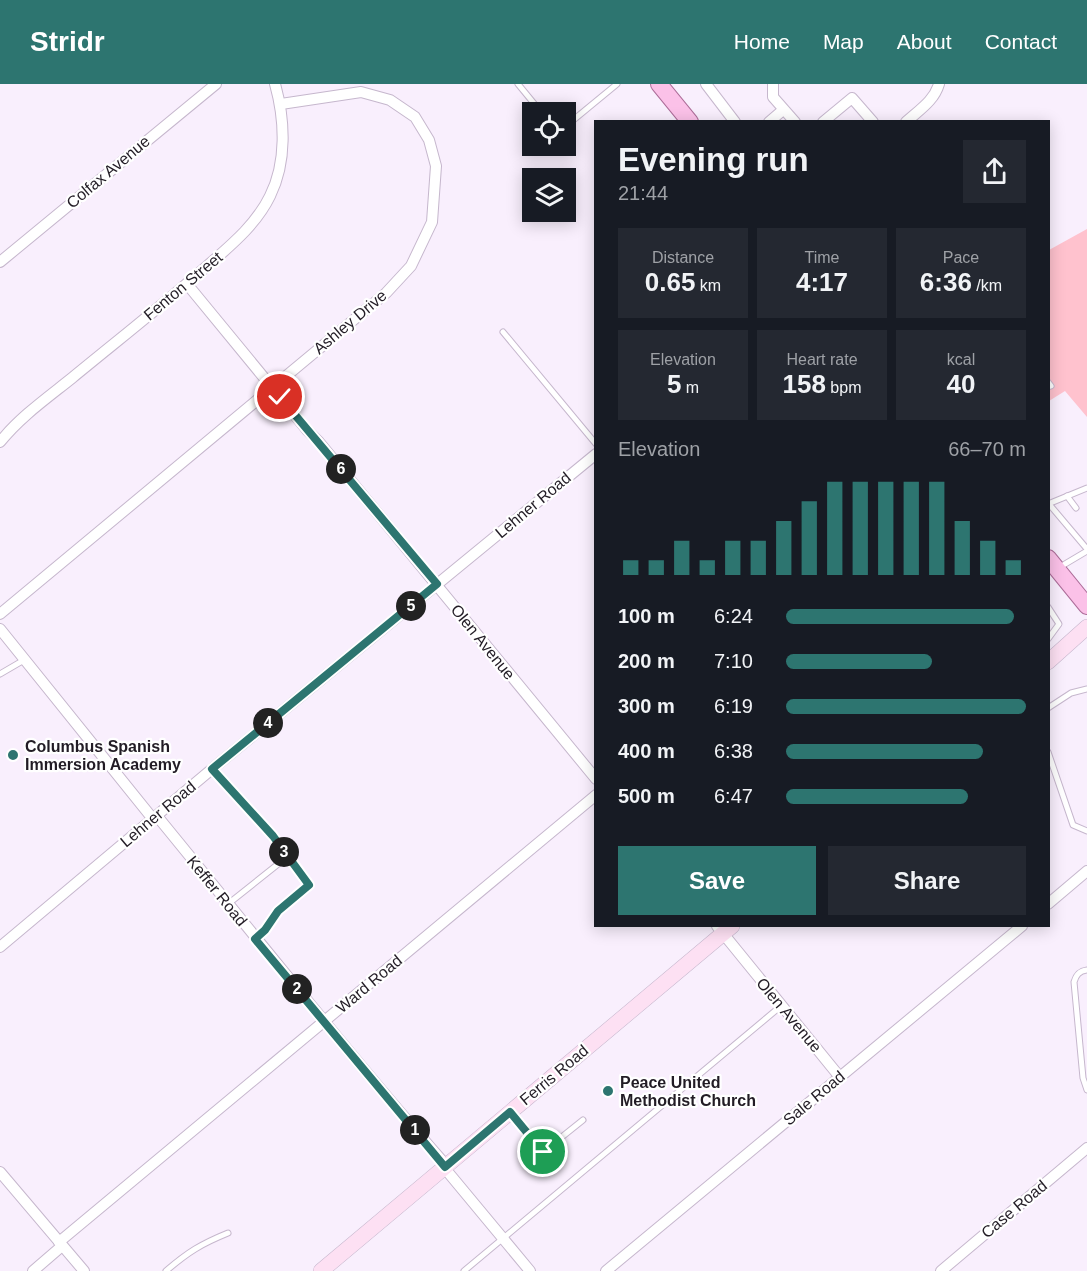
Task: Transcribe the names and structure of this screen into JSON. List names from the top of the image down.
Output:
{
  "streets": {
    "main road": ["Ferris Road"],
    "street": [
      "Colfax Avenue",
      "Fenton Street",
      "Ashley Drive",
      "Lehner Road",
      "Olen Avenue",
      "Keffer Road",
      "Ward Road",
      "Sale Road",
      "Case Road"
    ]
  },
  "crossings": [
    ["Fenton Street", "Ashley Drive"],
    ["Fenton Street", "Olen Avenue"],
    ["Ashley Drive", "Olen Avenue"],
    ["Lehner Road", "Olen Avenue"],
    ["Lehner Road", "Keffer Road"],
    ["Olen Avenue", "Ferris Road"],
    ["Olen Avenue", "Sale Road"],
    ["Keffer Road", "Ward Road"],
    ["Keffer Road", "Ferris Road"]
  ],
  "places": ["Columbus Spanish Immersion Academy", "Peace United Methodist Church"],
  "page": {
    "header": "Stridr",
    "nav": [
      "Home",
      "Map",
      "About",
      "Contact"
    ],
    "heading": ["Evening run", "21:44"],
    "stats": [
      ["Distance", "0.65 km"],
      ["Time", "4:17"],
      ["Pace", "6:36 /km"],
      ["Elevation", "5 m"],
      ["Heart rate", "158 bpm"],
      ["kcal", "40"]
    ],
    "chart": ["Elevation", "66–70 m"],
    "pins": [
      "6",
      "5",
      "4",
      "3",
      "2",
      "1"
    ],
    "list": [
      {
        "name": "100 m",
        "note": "6:24"
      },
      {
        "name": "200 m",
        "note": "7:10"
      },
      {
        "name": "300 m",
        "note": "6:19"
      },
      {
        "name": "400 m",
        "note": "6:38"
      },
      {
        "name": "500 m",
        "note": "6:47"
      }
    ],
    "buttons": ["Save", "Share"]
  }
}
